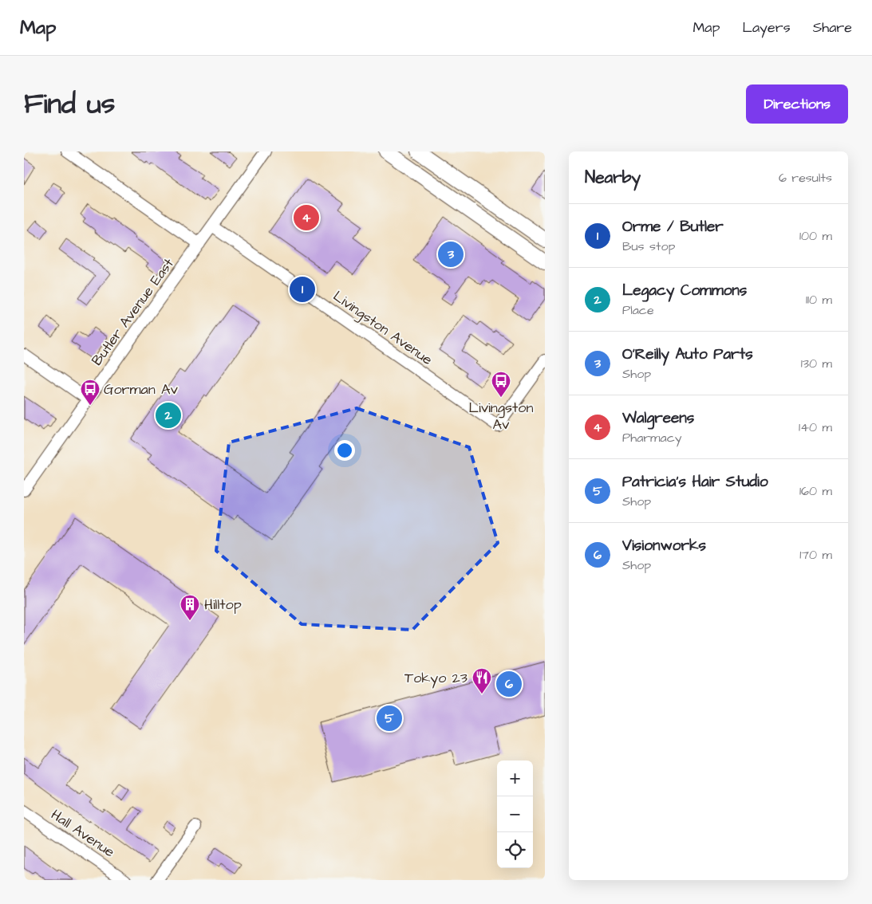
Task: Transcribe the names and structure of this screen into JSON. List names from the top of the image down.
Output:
{
  "streets": {
    "street": ["Butler Avenue East", "Livingston Avenue", "Hall Avenue"]
  },
  "crossings": [
    ["Butler Avenue East", "Livingston Avenue"]
  ],
  "places": {
    "bus stop": ["Livingston Av", "Gorman Av"],
    "building": ["Hilltop"],
    "restaurant": ["Tokyo 23"]
  },
  "page": {
    "header": "Map",
    "nav": ["Map", "Layers", "Share"],
    "title": "Find us",
    "buttons": "Directions",
    "heading": ["Nearby", "6 results"],
    "pins": [
      "4",
      "3",
      "1",
      "2",
      "6",
      "5"
    ],
    "list": [
      {
        "mark": "1",
        "name": "Orme / Butler",
        "note": "Bus stop",
        "value": "100 m"
      },
      {
        "mark": "2",
        "name": "Legacy Commons",
        "note": "Place",
        "value": "110 m"
      },
      {
        "mark": "3",
        "name": "O'Reilly Auto Parts",
        "note": "Shop",
        "value": "130 m"
      },
      {
        "mark": "4",
        "name": "Walgreens",
        "note": "Pharmacy",
        "value": "140 m"
      },
      {
        "mark": "5",
        "name": "Patricia's Hair Studio",
        "note": "Shop",
        "value": "160 m"
      },
      {
        "mark": "6",
        "name": "Visionworks",
        "note": "Shop",
        "value": "170 m"
      }
    ],
    "map_buttons": ["+", "−"]
  }
}
